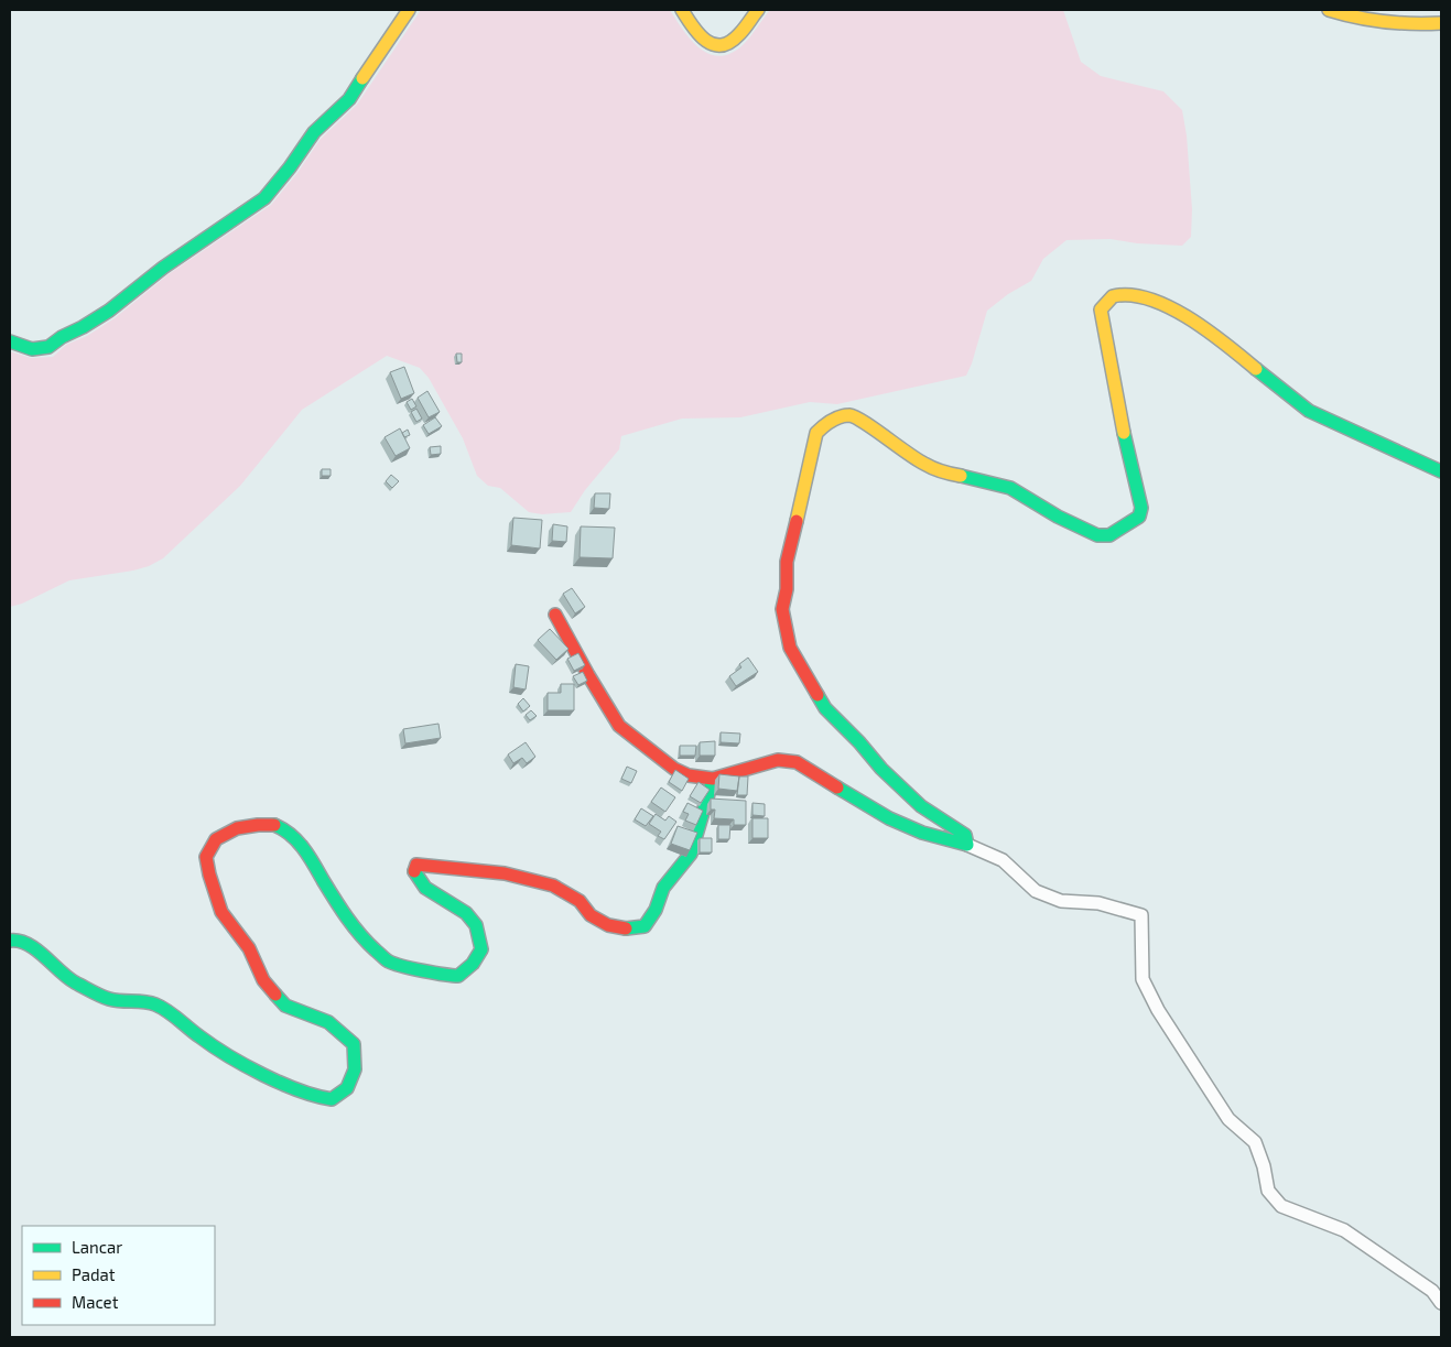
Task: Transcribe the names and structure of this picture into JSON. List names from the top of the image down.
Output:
{
  "legend": ["Lancar", "Padat", "Macet"]
}
